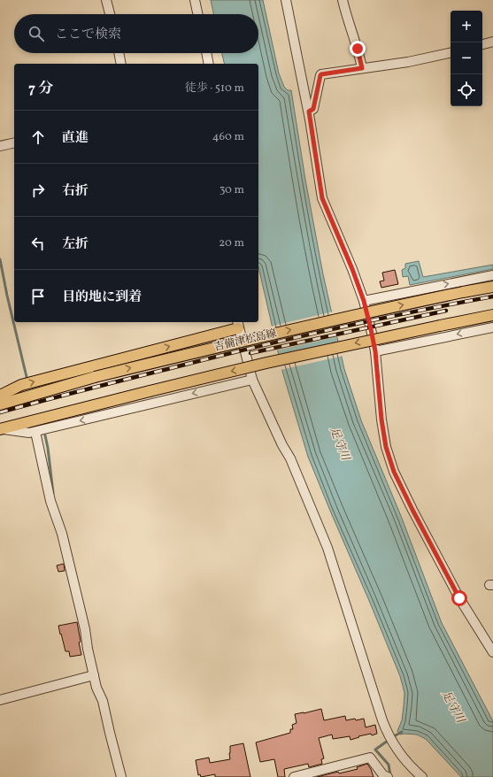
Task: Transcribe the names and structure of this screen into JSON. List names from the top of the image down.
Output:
{
  "streets": {
    "main road": ["吉備津松島線"]
  },
  "water": ["足守川"],
  "page": {
    "map_buttons": ["+", "−"],
    "search": "ここで検索",
    "heading": ["7 分", "徒歩 · 510 m"],
    "list": [
      ["直進", "460 m"],
      ["右折", "30 m"],
      ["左折", "20 m"],
      "目的地に到着"
    ]
  }
}
